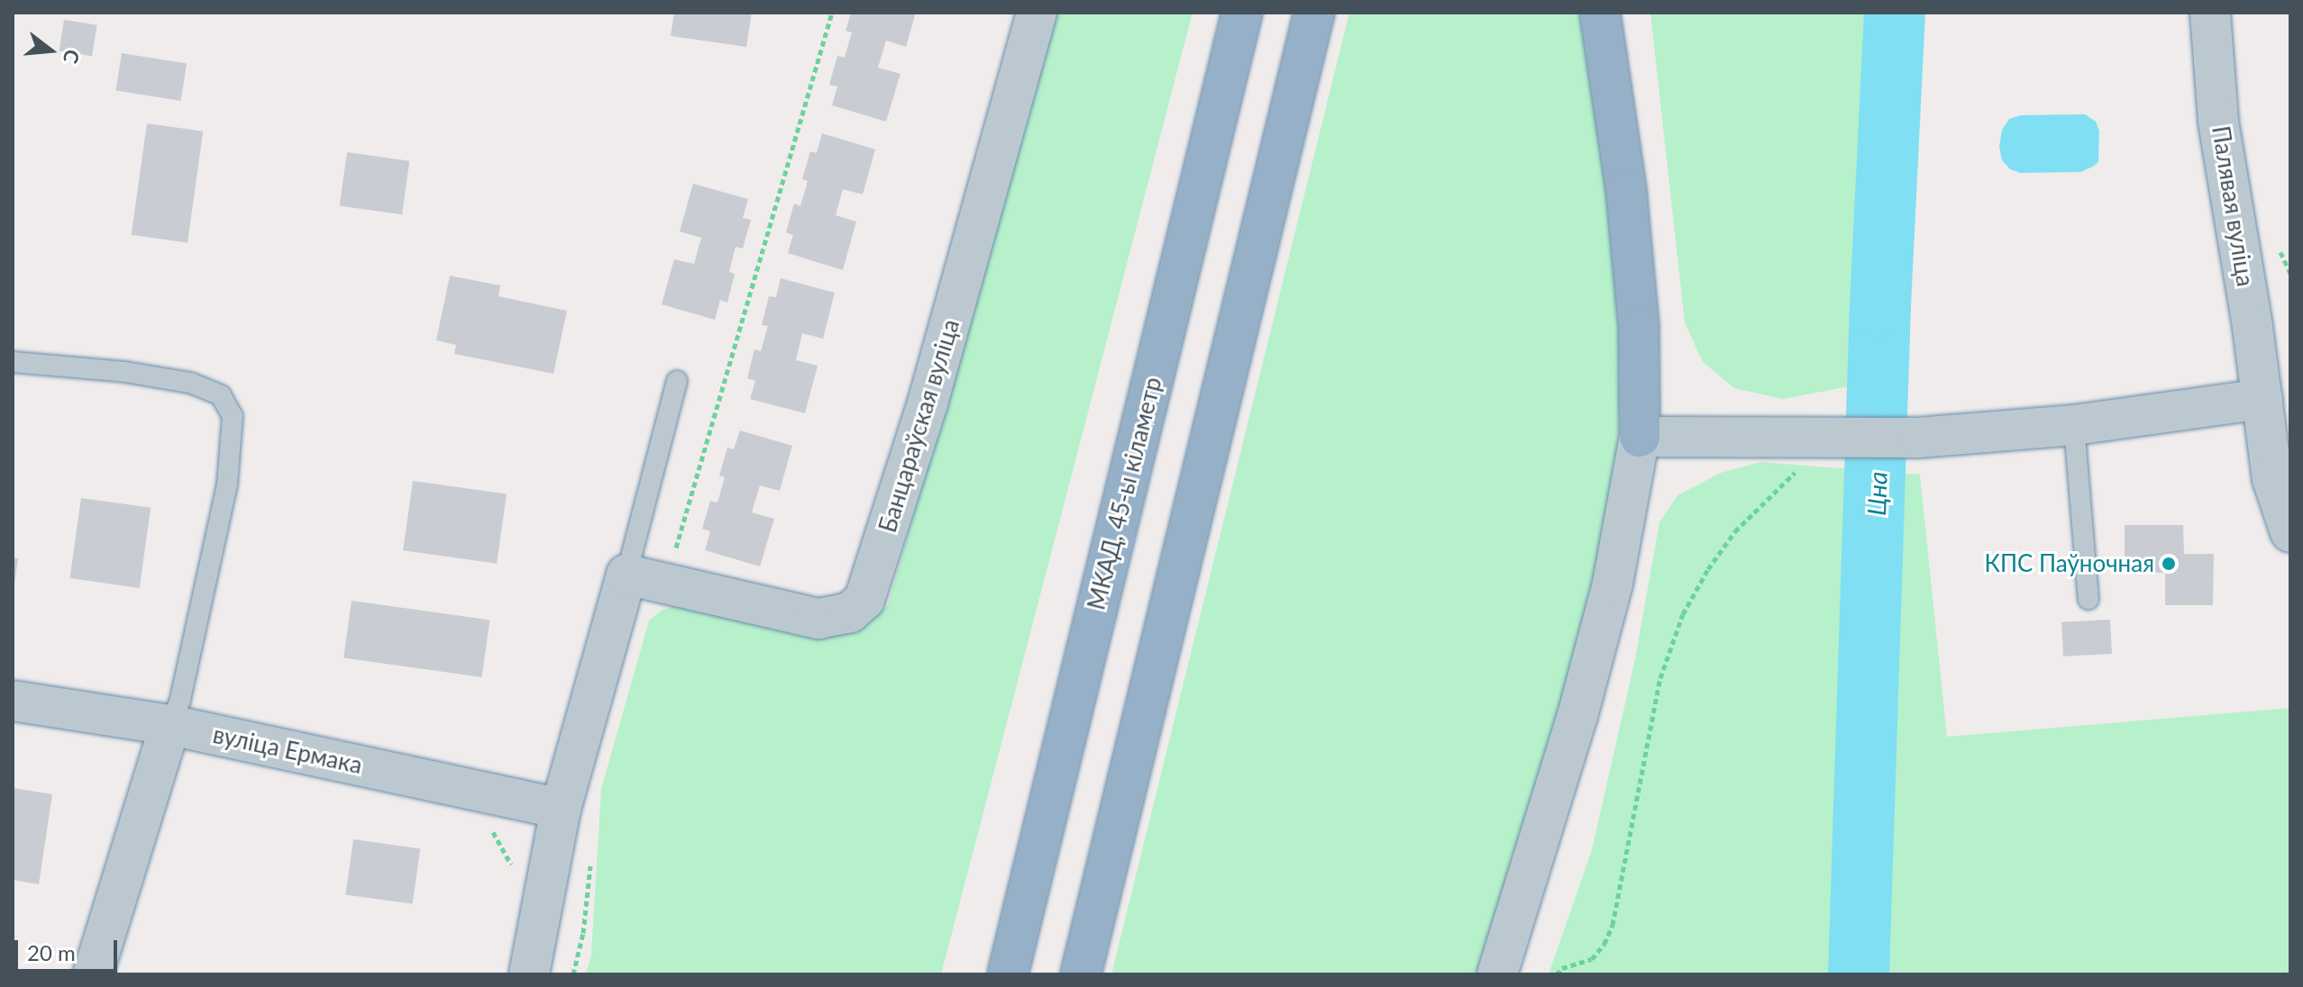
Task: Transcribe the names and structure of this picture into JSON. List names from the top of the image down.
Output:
{
  "streets": {
    "highway": ["МКАД, 45-ы кіламетр"],
    "street": ["Палявая вуліца", "Банцараўская вуліца", "вуліца Ермака"]
  },
  "water": ["Цна"],
  "places": ["КПС Паўночная"],
  "scale_bar": "20 m",
  "north": "right"
}
